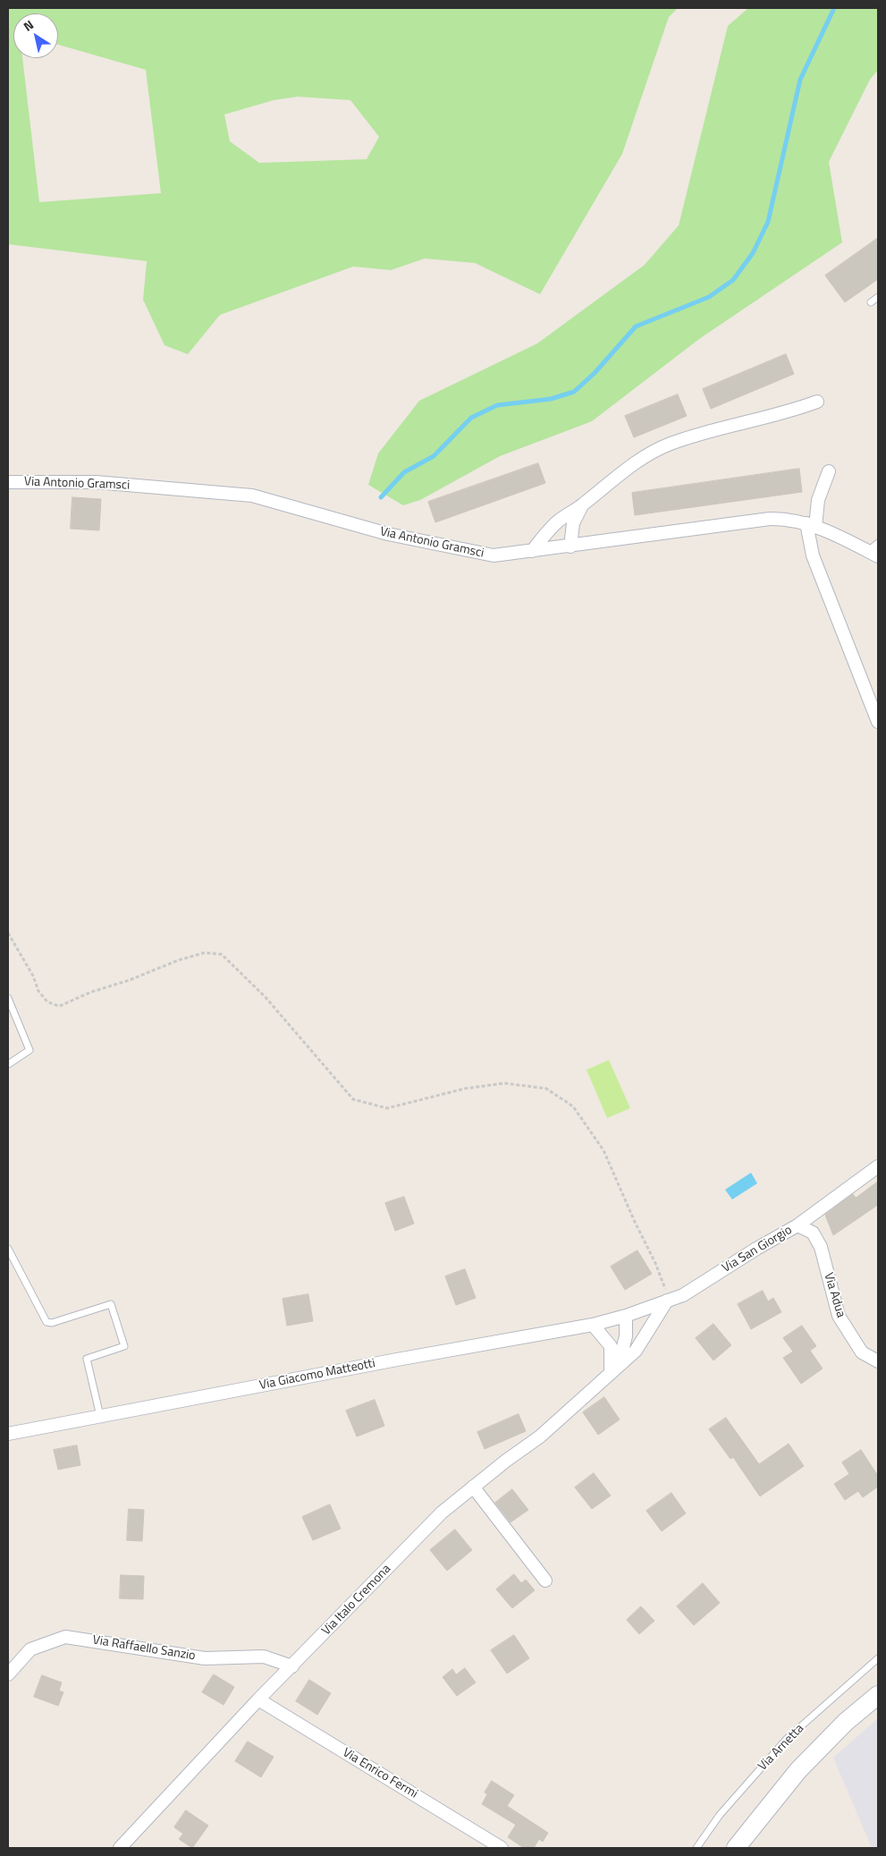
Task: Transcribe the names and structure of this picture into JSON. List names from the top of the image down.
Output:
{
  "streets": {
    "street": [
      "Via Antonio Gramsci",
      "Via San Giorgio",
      "Via Adua",
      "Via Giacomo Matteotti",
      "Via Italo Cremona",
      "Via Raffaello Sanzio",
      "Via Enrico Fermi"
    ],
    "lane": ["Via Arnetta"]
  },
  "crossings": [
    ["Via San Giorgio", "Via Adua"],
    ["Via San Giorgio", "Via Giacomo Matteotti"],
    ["Via San Giorgio", "Via Italo Cremona"],
    ["Via Italo Cremona", "Via Raffaello Sanzio"],
    ["Via Italo Cremona", "Via Enrico Fermi"]
  ],
  "north": "top left"
}
